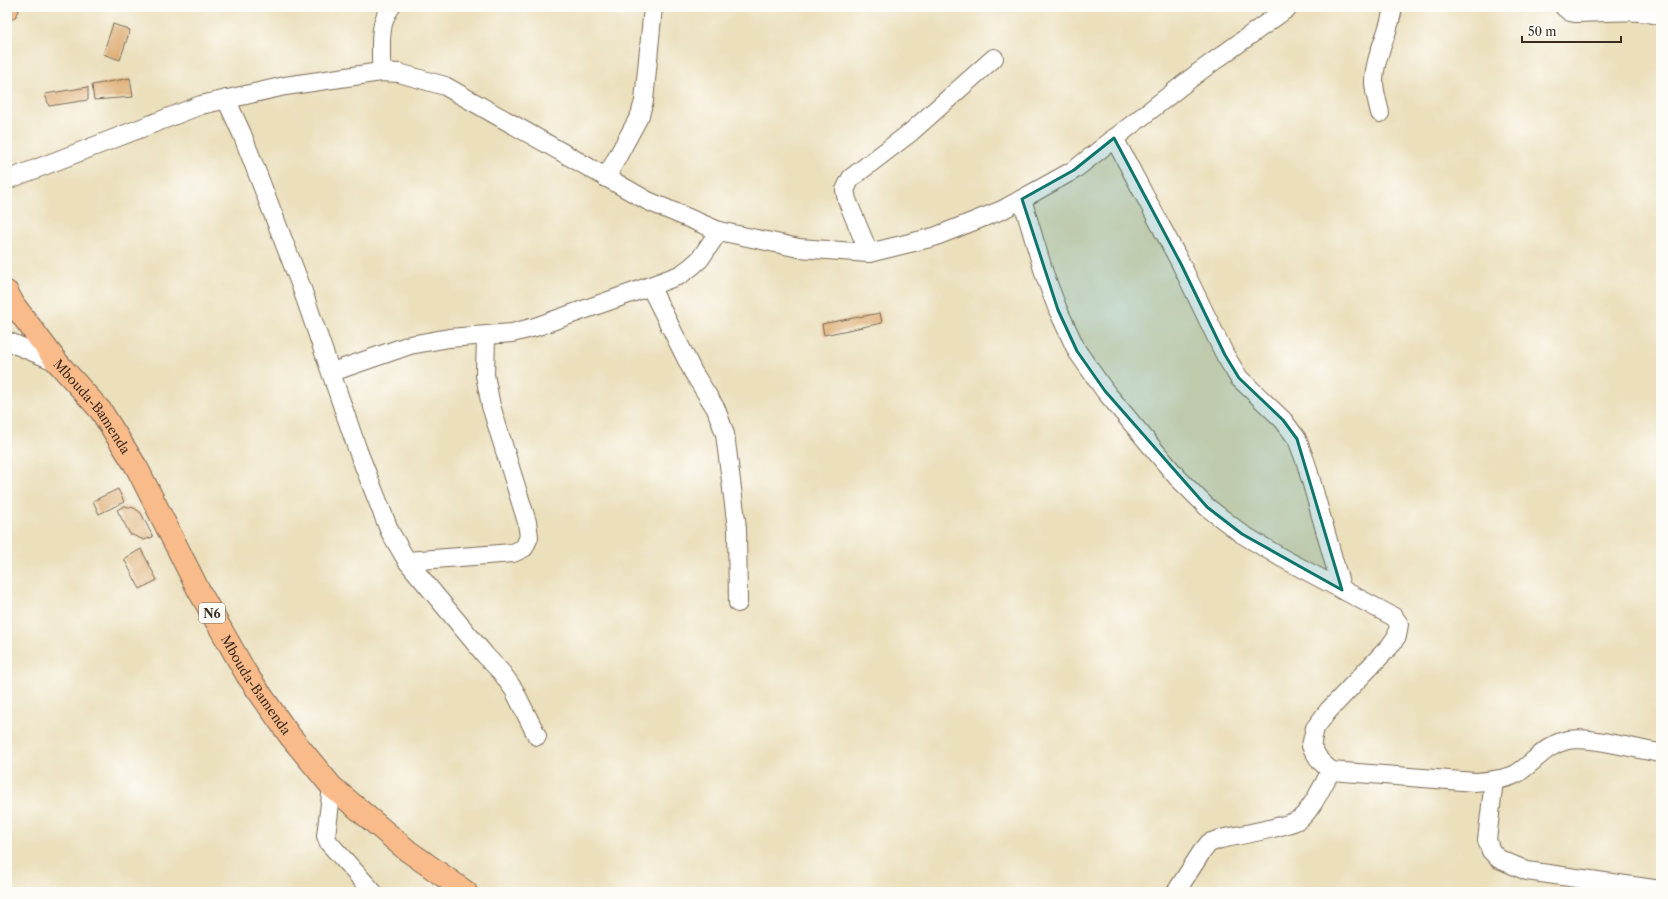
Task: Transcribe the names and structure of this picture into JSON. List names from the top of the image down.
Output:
{
  "streets": {
    "highway": ["Mbouda-Bamenda", "N6"]
  },
  "scale_bar": "50 m"
}
